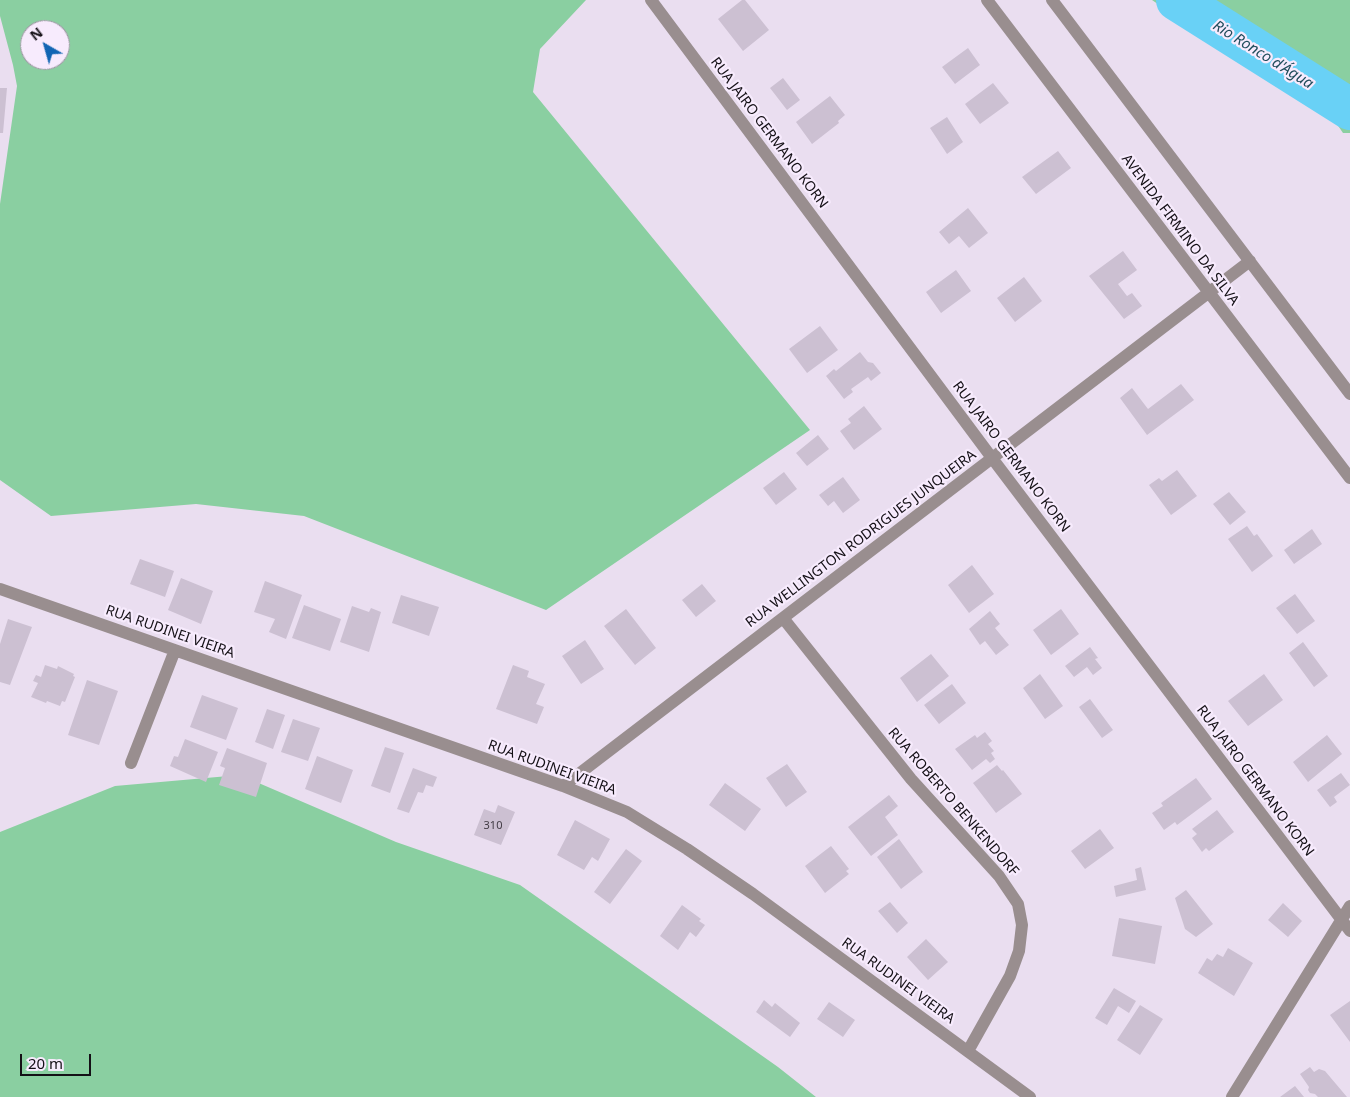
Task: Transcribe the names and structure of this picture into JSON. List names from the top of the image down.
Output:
{
  "streets": {
    "street": [
      "RUA JAIRO GERMANO KORN",
      "AVENIDA FIRMINO DA SILVA",
      "RUA WELLINGTON RODRIGUES JUNQUEIRA",
      "RUA RUDINEI VIEIRA",
      "RUA ROBERTO BENKENDORF"
    ]
  },
  "crossings": [
    ["RUA JAIRO GERMANO KORN", "RUA WELLINGTON RODRIGUES JUNQUEIRA"],
    ["AVENIDA FIRMINO DA SILVA", "RUA WELLINGTON RODRIGUES JUNQUEIRA"],
    ["RUA WELLINGTON RODRIGUES JUNQUEIRA", "RUA RUDINEI VIEIRA"],
    ["RUA WELLINGTON RODRIGUES JUNQUEIRA", "RUA ROBERTO BENKENDORF"],
    ["RUA RUDINEI VIEIRA", "RUA ROBERTO BENKENDORF"]
  ],
  "water": ["Rio Ronco d'Água"],
  "house_numbers": ["310"],
  "scale_bar": "20 m",
  "north": "top left"
}
